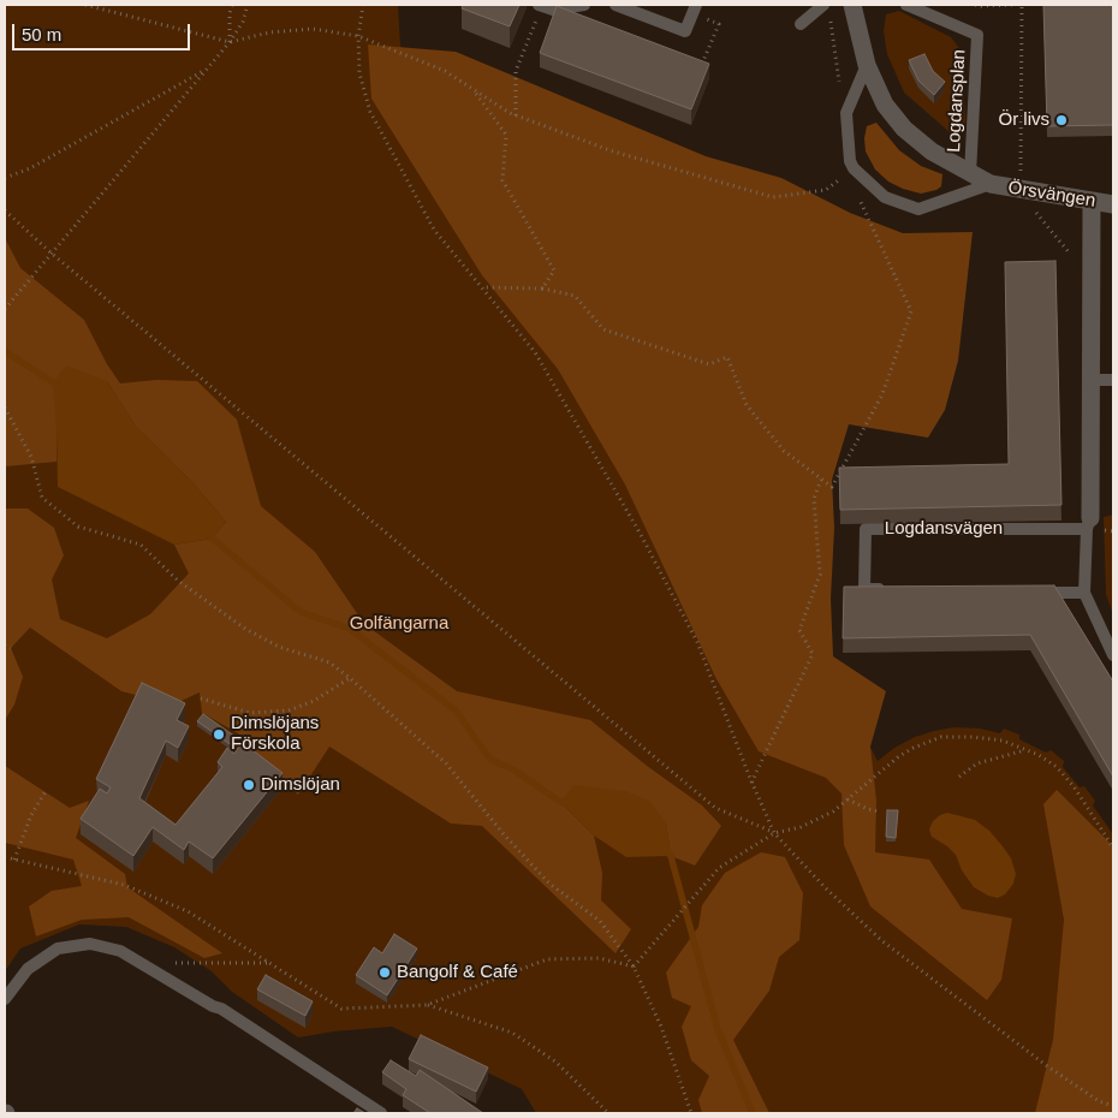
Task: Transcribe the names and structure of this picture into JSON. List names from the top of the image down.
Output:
{
  "streets": {
    "street": ["Örsvängen"],
    "lane": ["Logdansplan", "Logdansvägen"]
  },
  "crossings": [
    ["Logdansplan", "Örsvängen"]
  ],
  "parks": ["Golfängarna"],
  "places": [
    "Ör livs",
    "Dimslöjans Förskola",
    "Dimslöjan",
    "Bangolf & Café"
  ],
  "scale_bar": "50 m"
}
